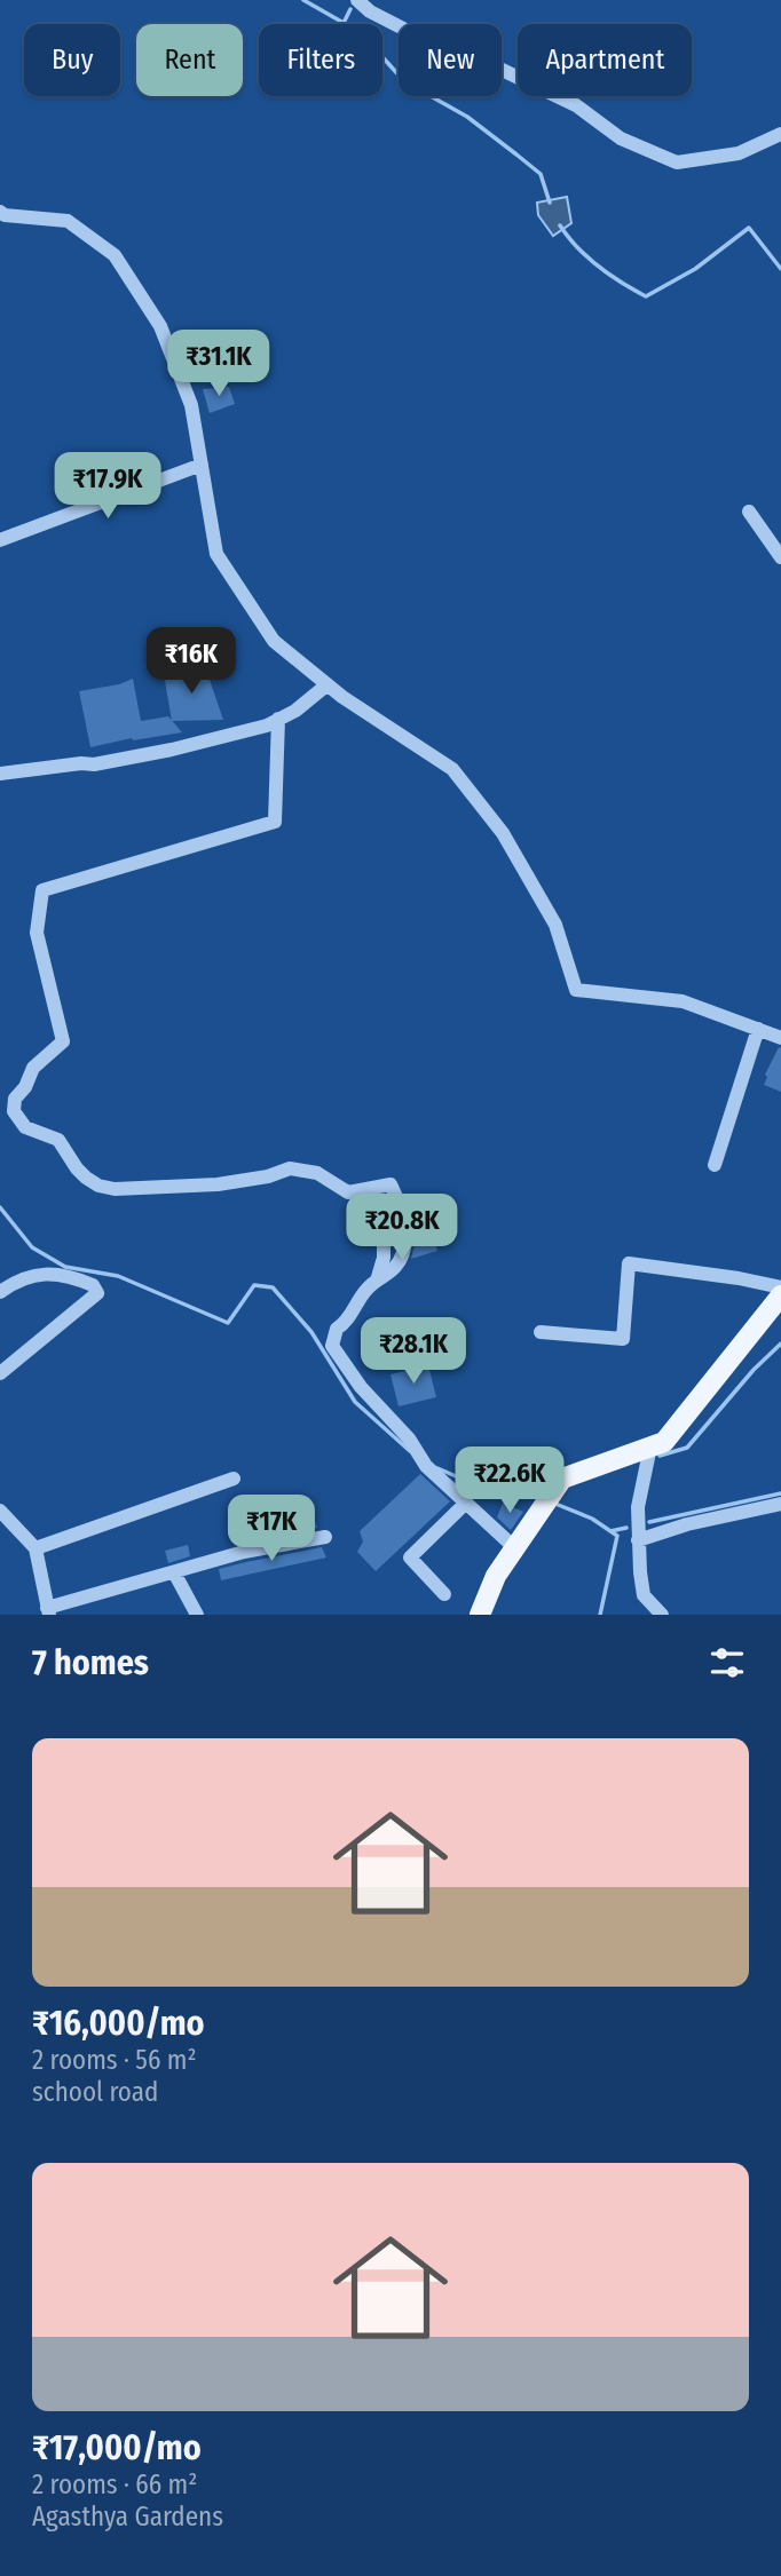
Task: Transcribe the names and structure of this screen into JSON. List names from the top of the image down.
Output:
{
  "page": {
    "chip": [
      "Buy",
      "Rent",
      "Filters",
      "New",
      "Apartment"
    ],
    "price": [
      "₹31.1K",
      "₹17.9K",
      "₹16K",
      "₹20.8K",
      "₹28.1K",
      "₹22.6K",
      "₹17K"
    ],
    "heading": "7 homes",
    "list": [
      {
        "name": "₹16,000/mo",
        "note": "2 rooms · 56 m² · school road"
      },
      {
        "name": "₹17,000/mo",
        "note": "2 rooms · 66 m² · Agasthya Gardens"
      }
    ]
  }
}
